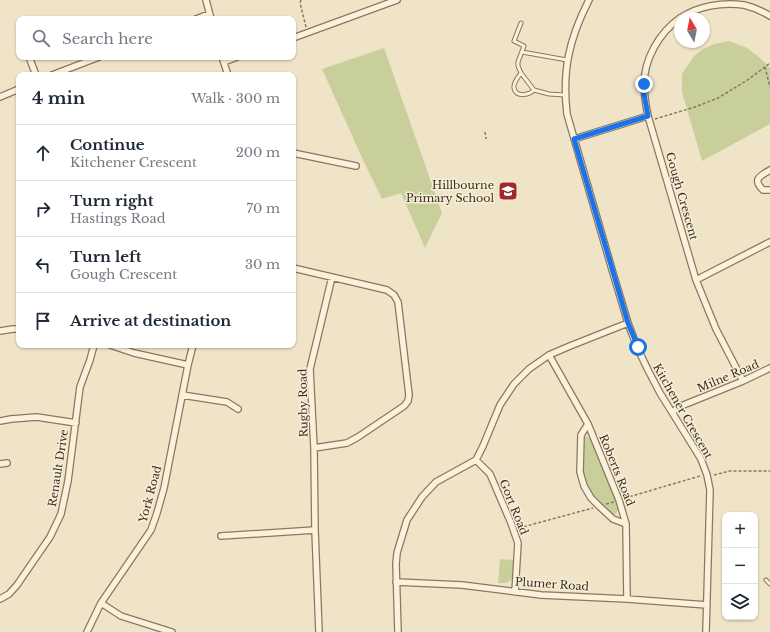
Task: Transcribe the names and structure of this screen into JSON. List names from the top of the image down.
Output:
{
  "streets": {
    "street": [
      "Gough Crescent",
      "Milne Road",
      "Rugby Road",
      "Kitchener Crescent",
      "Renault Drive",
      "Roberts Road",
      "York Road",
      "Gort Road",
      "Plumer Road"
    ]
  },
  "crossings": [
    ["Gough Crescent", "Milne Road"],
    ["Milne Road", "Kitchener Crescent"],
    ["Kitchener Crescent", "Plumer Road"],
    ["Roberts Road", "Plumer Road"],
    ["Gort Road", "Plumer Road"]
  ],
  "places": {
    "school or university": ["Hillbourne Primary School"]
  },
  "north": "top",
  "page": {
    "search": "Search here",
    "heading": ["4 min", "Walk · 300 m"],
    "list": [
      ["Continue", "Kitchener Crescent", "200 m"],
      ["Turn right", "Hastings Road", "70 m"],
      ["Turn left", "Gough Crescent", "30 m"],
      "Arrive at destination"
    ],
    "map_buttons": ["+", "−"]
  }
}
